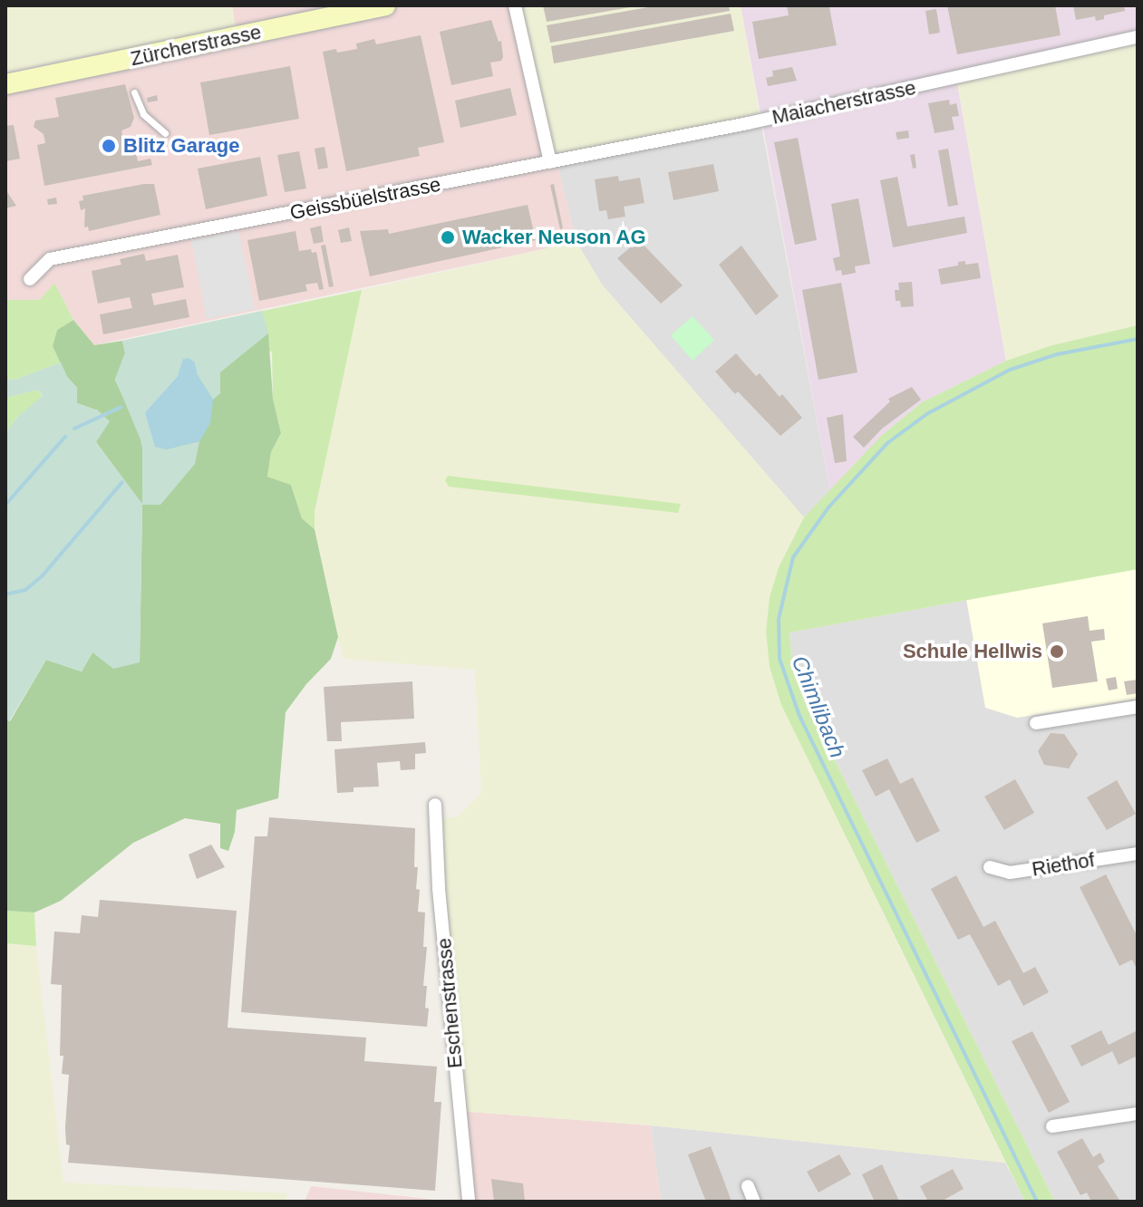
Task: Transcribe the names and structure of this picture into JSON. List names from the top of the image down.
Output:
{
  "streets": {
    "main road": ["Zürcherstrasse"],
    "street": [
      "Maiacherstrasse",
      "Geissbüelstrasse",
      "Riethof",
      "Eschenstrasse"
    ]
  },
  "crossings": [
    ["Maiacherstrasse", "Geissbüelstrasse"]
  ],
  "water": ["Chimlibach"],
  "places": ["Blitz Garage", "Wacker Neuson AG", "Schule Hellwis"]
}
